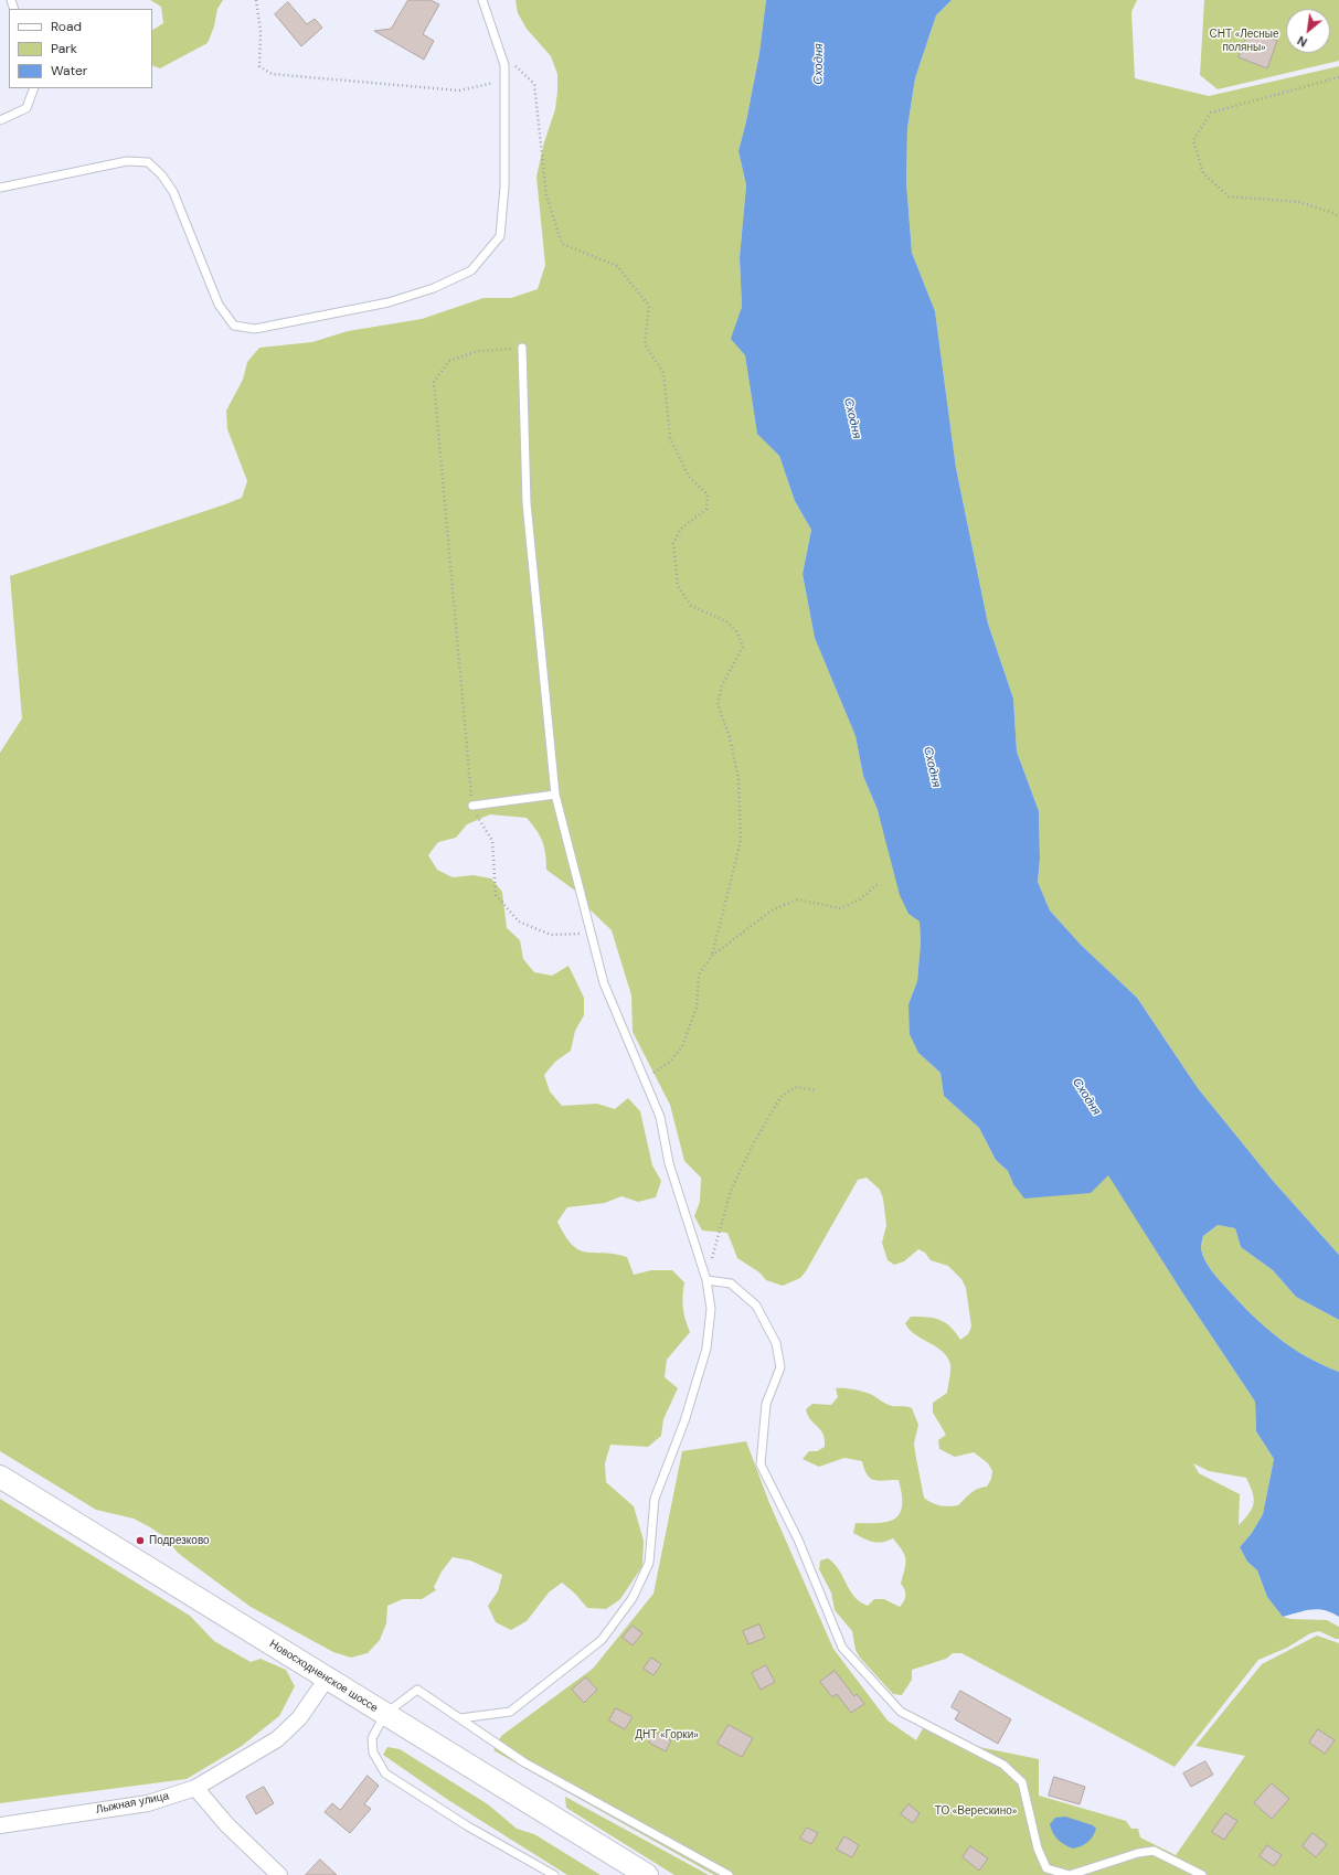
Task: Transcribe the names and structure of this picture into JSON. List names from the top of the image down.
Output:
{
  "streets": {
    "main road": ["Новосходненское шоссе"],
    "street": ["Лыжная улица"]
  },
  "crossings": [
    ["Новосходненское шоссе", "Лыжная улица"]
  ],
  "water": ["Сходня"],
  "parks": ["СНТ «Лесные поляны»", "ДНТ «Горки»", "ТО «Верескино»"],
  "places": ["Подрезково"],
  "legend": ["Road", "Park", "Water"],
  "north": "bottom left"
}
